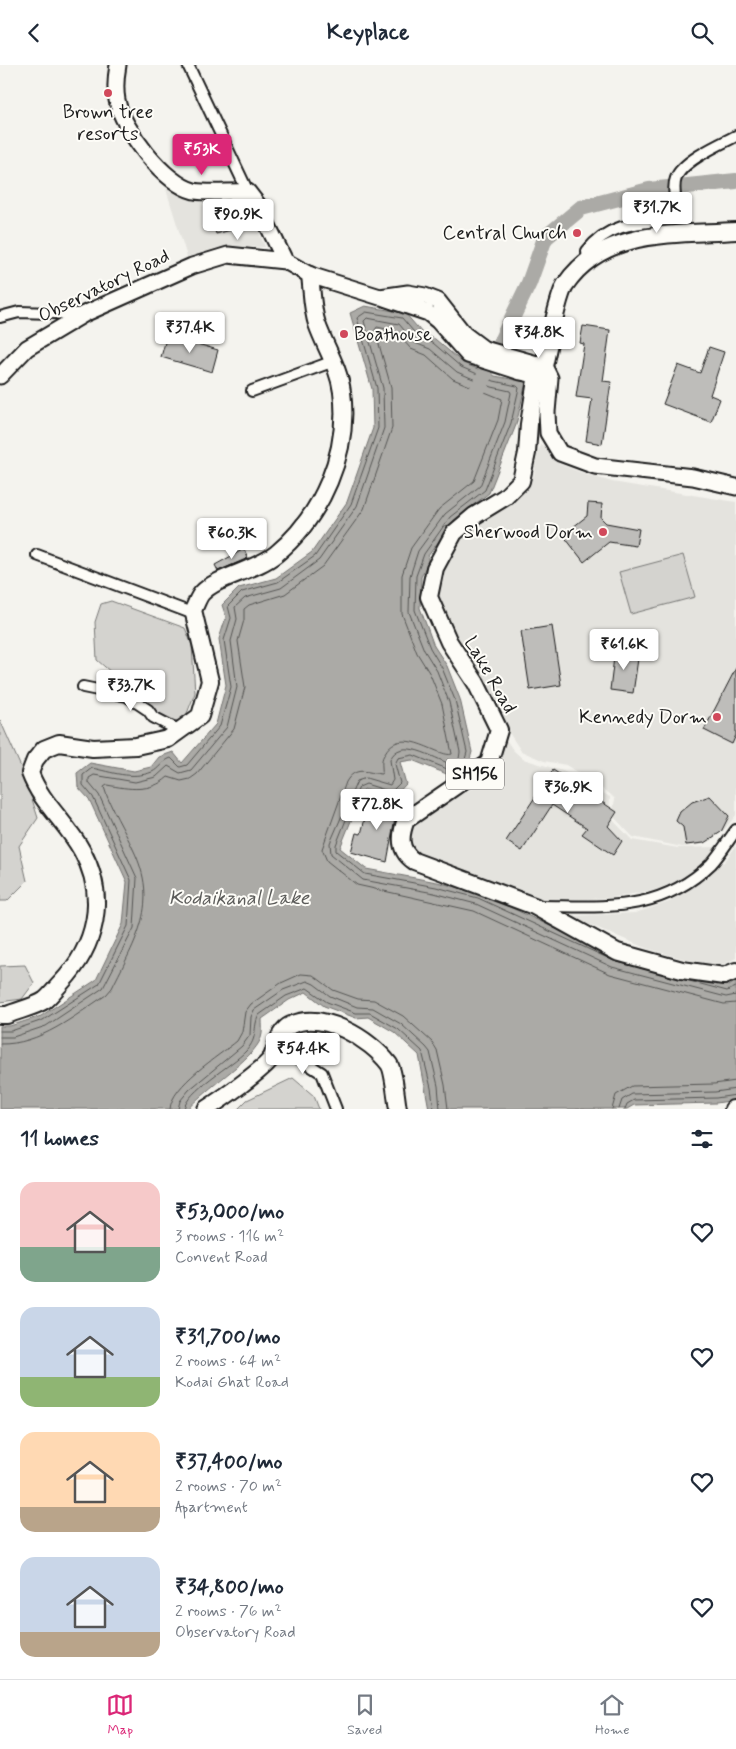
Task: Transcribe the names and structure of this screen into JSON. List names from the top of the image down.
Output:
{
  "streets": {
    "main road": ["Observatory Road", "Lake Road", "SH156"]
  },
  "crossings": [
    ["Observatory Road", "Lake Road"],
    ["Observatory Road", "SH156"],
    ["Lake Road", "SH156"]
  ],
  "water": ["Kodaikanal Lake"],
  "places": [
    "Brown tree resorts",
    "Central Church",
    "Boathouse",
    "Sherwood Dorm",
    "Kennedy Dorm"
  ],
  "page": {
    "header": "Keyplace",
    "price": [
      "₹53K",
      "₹31.7K",
      "₹90.9K",
      "₹37.4K",
      "₹34.8K",
      "₹60.3K",
      "₹61.6K",
      "₹33.7K",
      "₹36.9K",
      "₹72.8K",
      "₹54.4K"
    ],
    "heading": "11 homes",
    "list": [
      {
        "name": "₹53,000/mo",
        "note": "3 rooms · 116 m² · Convent Road"
      },
      {
        "name": "₹31,700/mo",
        "note": "2 rooms · 64 m² · Kodai Ghat Road"
      },
      {
        "name": "₹37,400/mo",
        "note": "2 rooms · 70 m² · Apartment"
      },
      {
        "name": "₹34,800/mo",
        "note": "2 rooms · 76 m² · Observatory Road"
      }
    ],
    "tabs": ["Map", "Saved", "Home"]
  }
}
